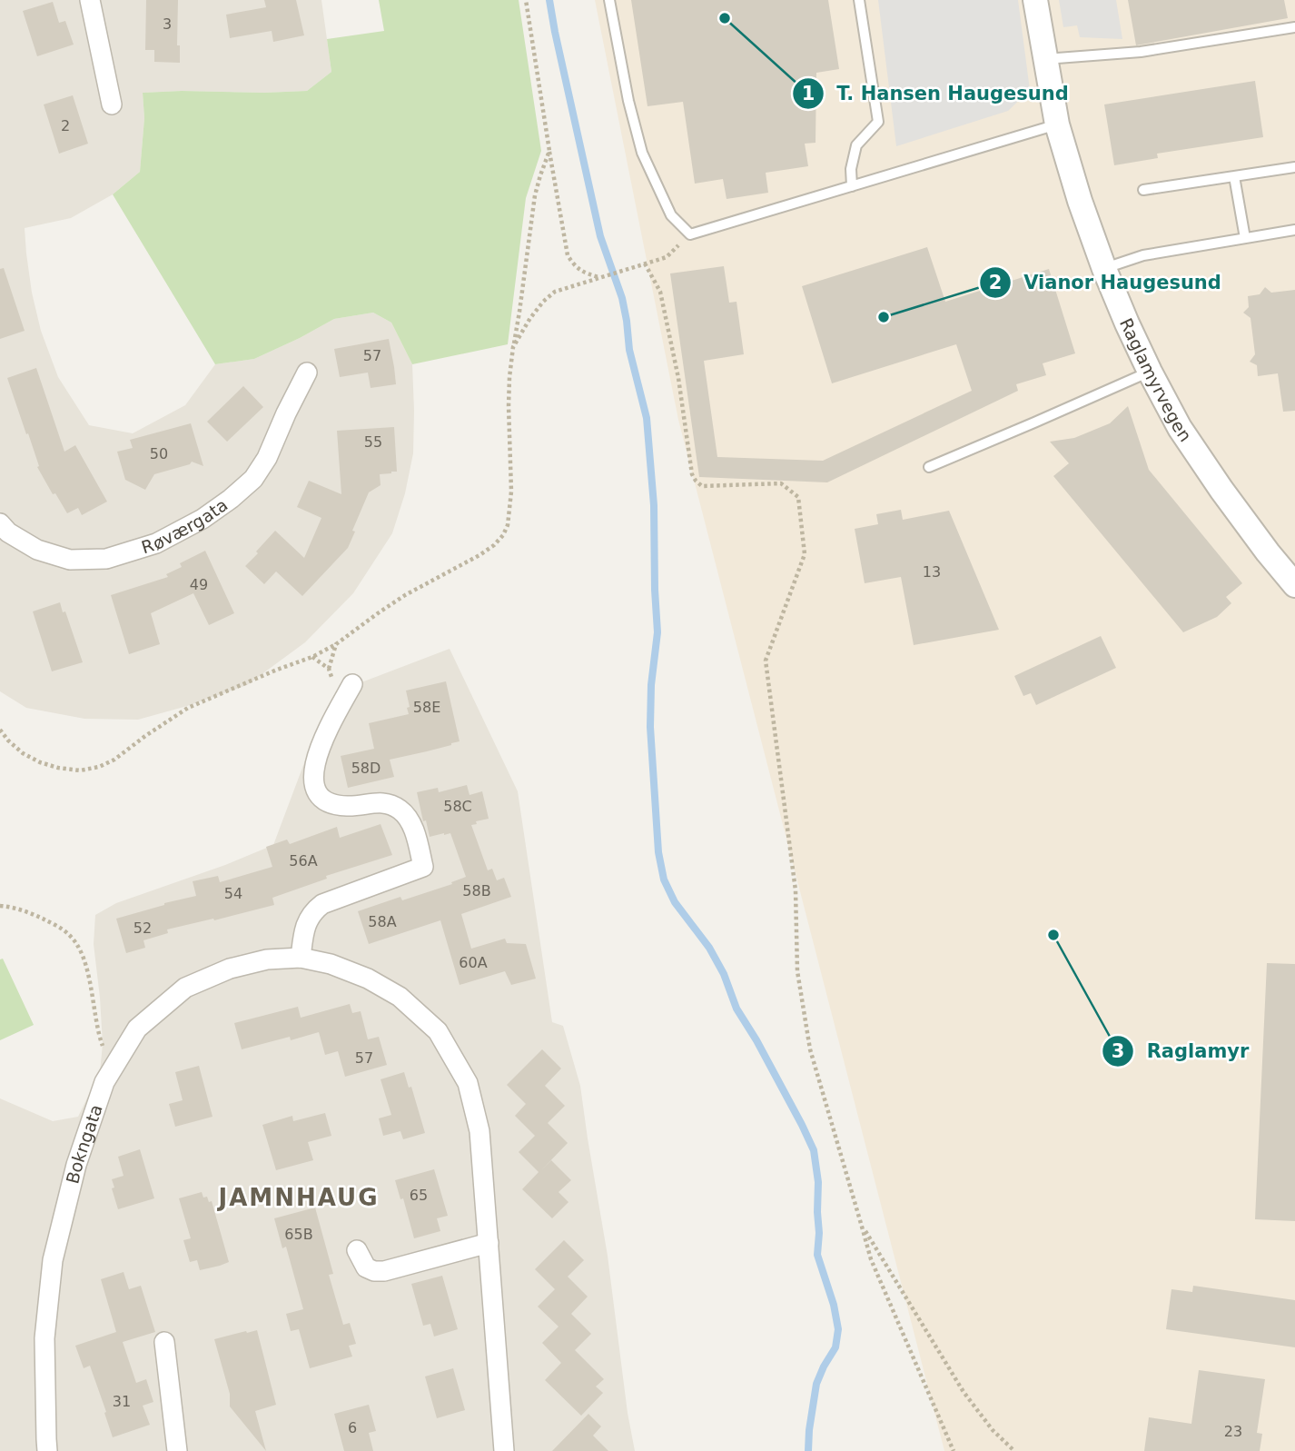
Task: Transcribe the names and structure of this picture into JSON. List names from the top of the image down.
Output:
{
  "streets": {
    "street": ["Raglamyrvegen", "Røværgata", "Bokngata"]
  },
  "districts": ["JAMNHAUG"],
  "places": ["T. Hansen Haugesund", "Vianor Haugesund", "Raglamyr"],
  "house_numbers": [
    "3",
    "2",
    "57",
    "55",
    "50",
    "13",
    "49",
    "58E",
    "58D",
    "58C",
    "56A",
    "58B",
    "54",
    "58A",
    "52",
    "60A",
    "57",
    "65",
    "65B",
    "31",
    "6",
    "23"
  ]
}
